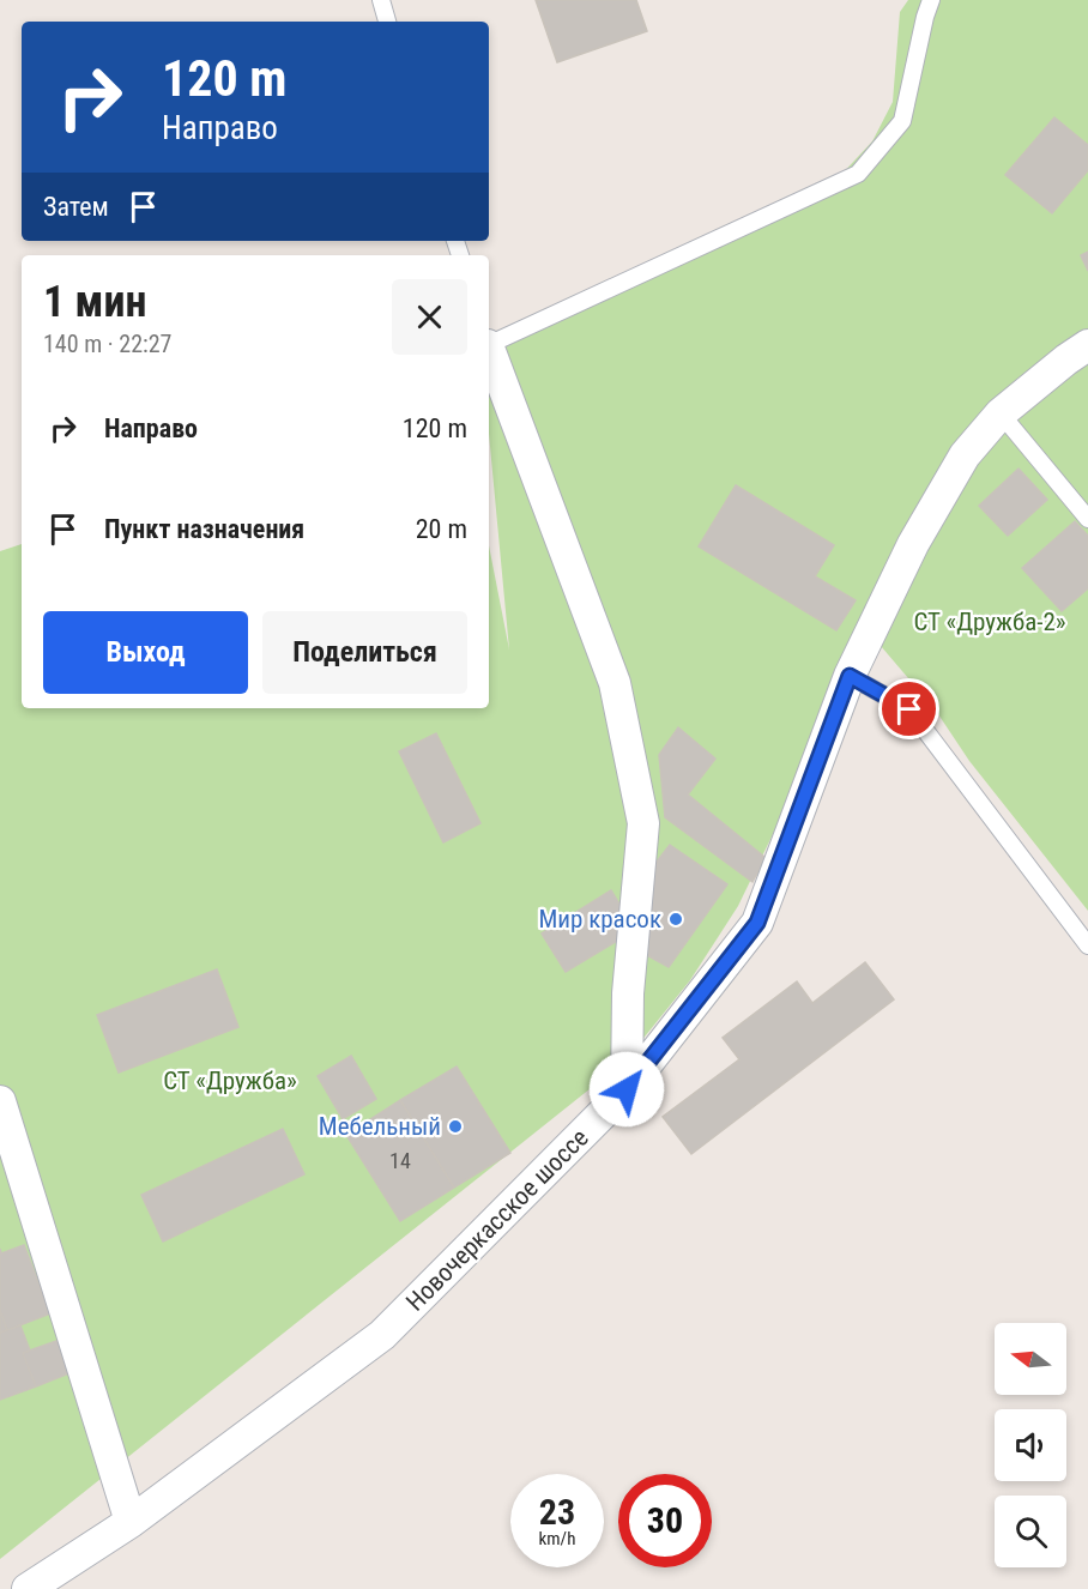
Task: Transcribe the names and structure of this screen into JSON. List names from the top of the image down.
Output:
{
  "streets": {
    "street": ["Новочеркасское шоссе"]
  },
  "parks": ["СТ «Дружба-2»", "СТ «Дружба»"],
  "places": ["Мир красок", "Мебельный"],
  "house_numbers": ["14"],
  "north": "left",
  "page": {
    "turn": ["120 m", "Направо"],
    "then": "Затем",
    "heading": ["1 мин", "140 m · 22:27"],
    "list": [
      {
        "name": "Направо",
        "value": "120 m"
      },
      {
        "name": "Пункт назначения",
        "value": "20 m"
      }
    ],
    "buttons": ["Выход", "Поделиться"],
    "speed": "23 km/h",
    "limit": "30"
  }
}
